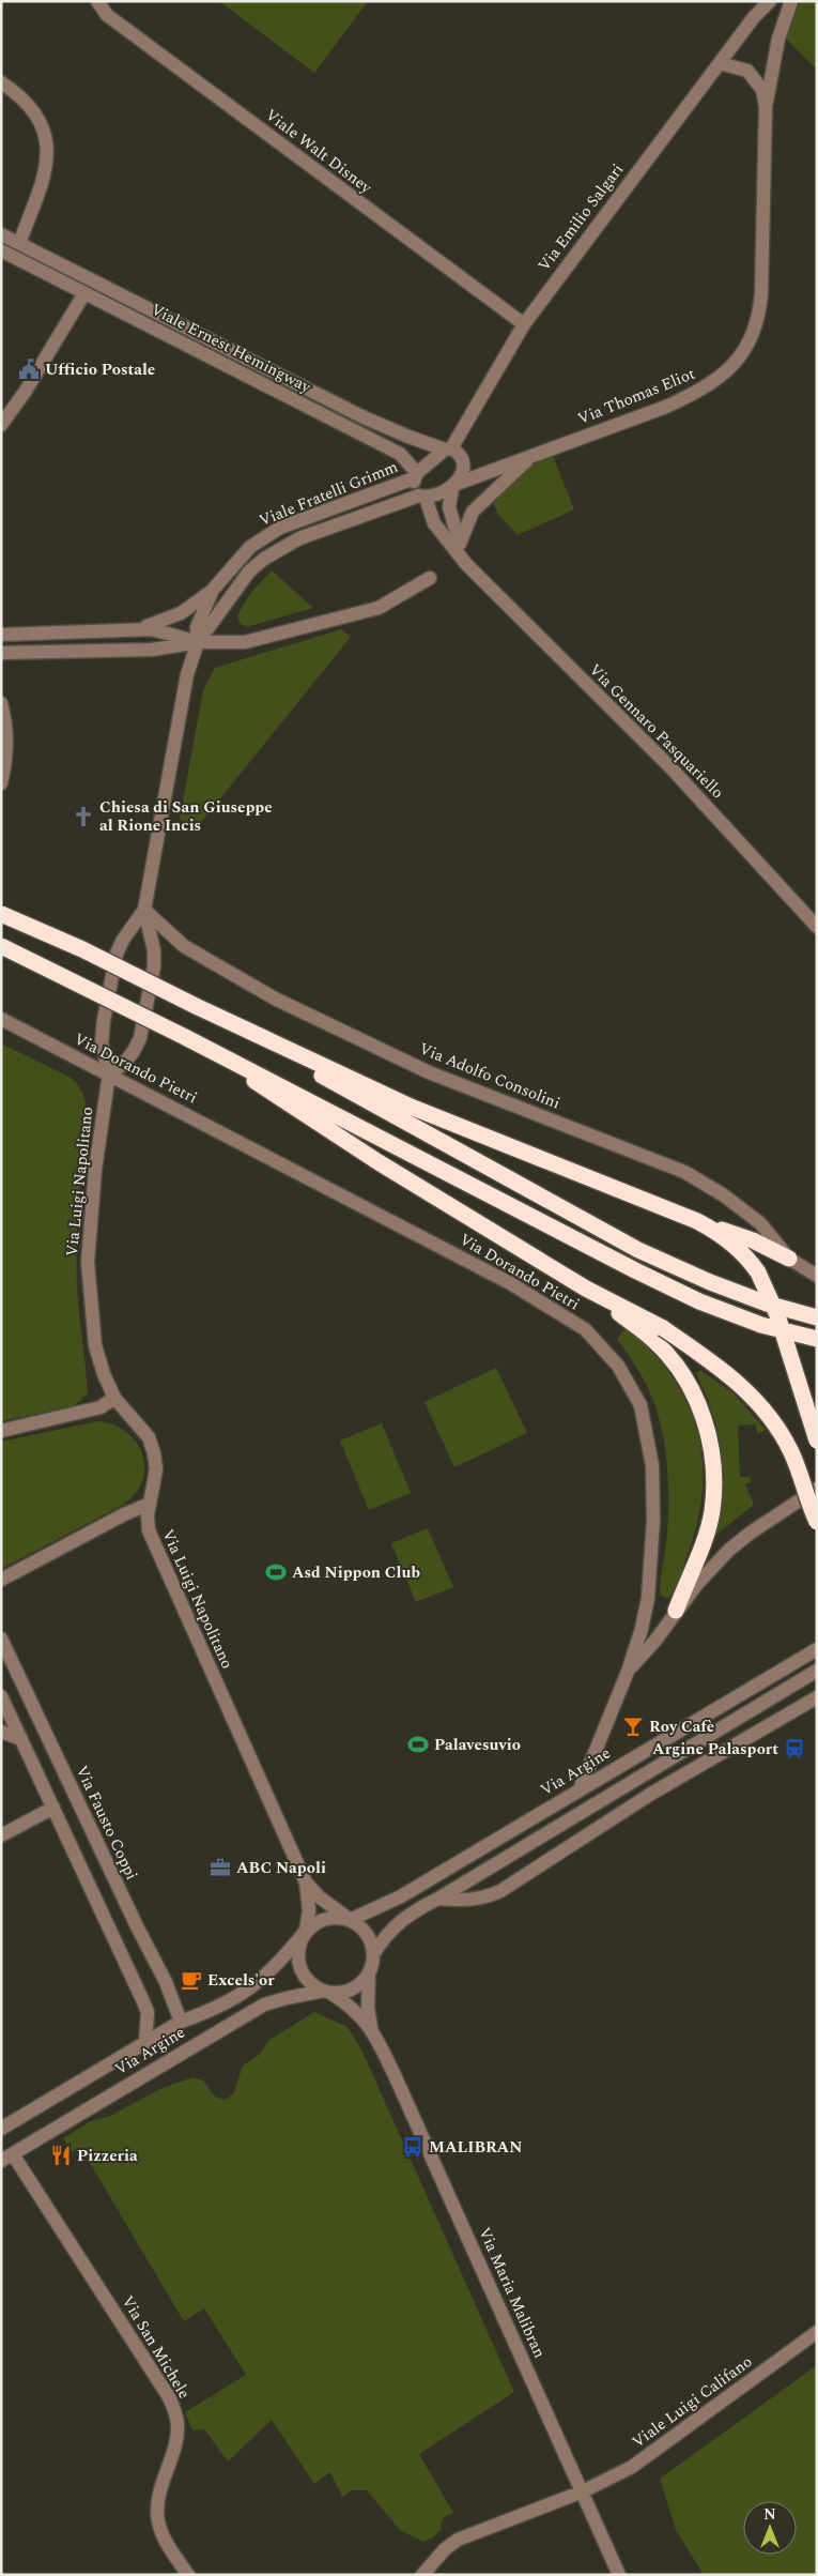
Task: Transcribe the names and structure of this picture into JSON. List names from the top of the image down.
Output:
{
  "streets": {
    "street": [
      "Viale Walt Disney",
      "Via Emilio Salgari",
      "Viale Ernest Hemingway",
      "Via Thomas Eliot",
      "Viale Fratelli Grimm",
      "Via Gennaro Pasquariello",
      "Via Dorando Pietri",
      "Via Adolfo Consolini",
      "Via Luigi Napolitano",
      "Via Argine",
      "Via Fausto Coppi",
      "Via Maria Malibran",
      "Via San Michele",
      "Viale Luigi Califano"
    ]
  },
  "crossings": [
    ["Viale Walt Disney", "Via Emilio Salgari"],
    ["Via Emilio Salgari", "Viale Ernest Hemingway"],
    ["Via Emilio Salgari", "Via Thomas Eliot"],
    ["Via Emilio Salgari", "Viale Fratelli Grimm"],
    ["Viale Ernest Hemingway", "Viale Fratelli Grimm"],
    ["Viale Ernest Hemingway", "Via Gennaro Pasquariello"],
    ["Via Thomas Eliot", "Viale Fratelli Grimm"],
    ["Viale Fratelli Grimm", "Via Gennaro Pasquariello"],
    ["Viale Fratelli Grimm", "Via Luigi Napolitano"],
    ["Via Dorando Pietri", "Via Luigi Napolitano"],
    ["Via Dorando Pietri", "Via Argine"],
    ["Via Adolfo Consolini", "Via Luigi Napolitano"],
    ["Via Luigi Napolitano", "Via Argine"],
    ["Via Luigi Napolitano", "Via Maria Malibran"],
    ["Via Argine", "Via Fausto Coppi"],
    ["Via Argine", "Via Maria Malibran"],
    ["Via Argine", "Via San Michele"],
    ["Via Maria Malibran", "Viale Luigi Califano"]
  ],
  "places": {
    "public building": ["Ufficio Postale"],
    "church": ["Chiesa di San Giuseppe al Rione Incis"],
    "sports": ["Asd Nippon Club", "Palavesuvio"],
    "bar": ["Roy Cafè"],
    "station": ["Argine Palasport"],
    "office": ["ABC Napoli"],
    "cafe": ["Excels'or"],
    "bus stop": ["MALIBRAN"],
    "restaurant": ["Pizzeria"]
  },
  "north": "top"
}
